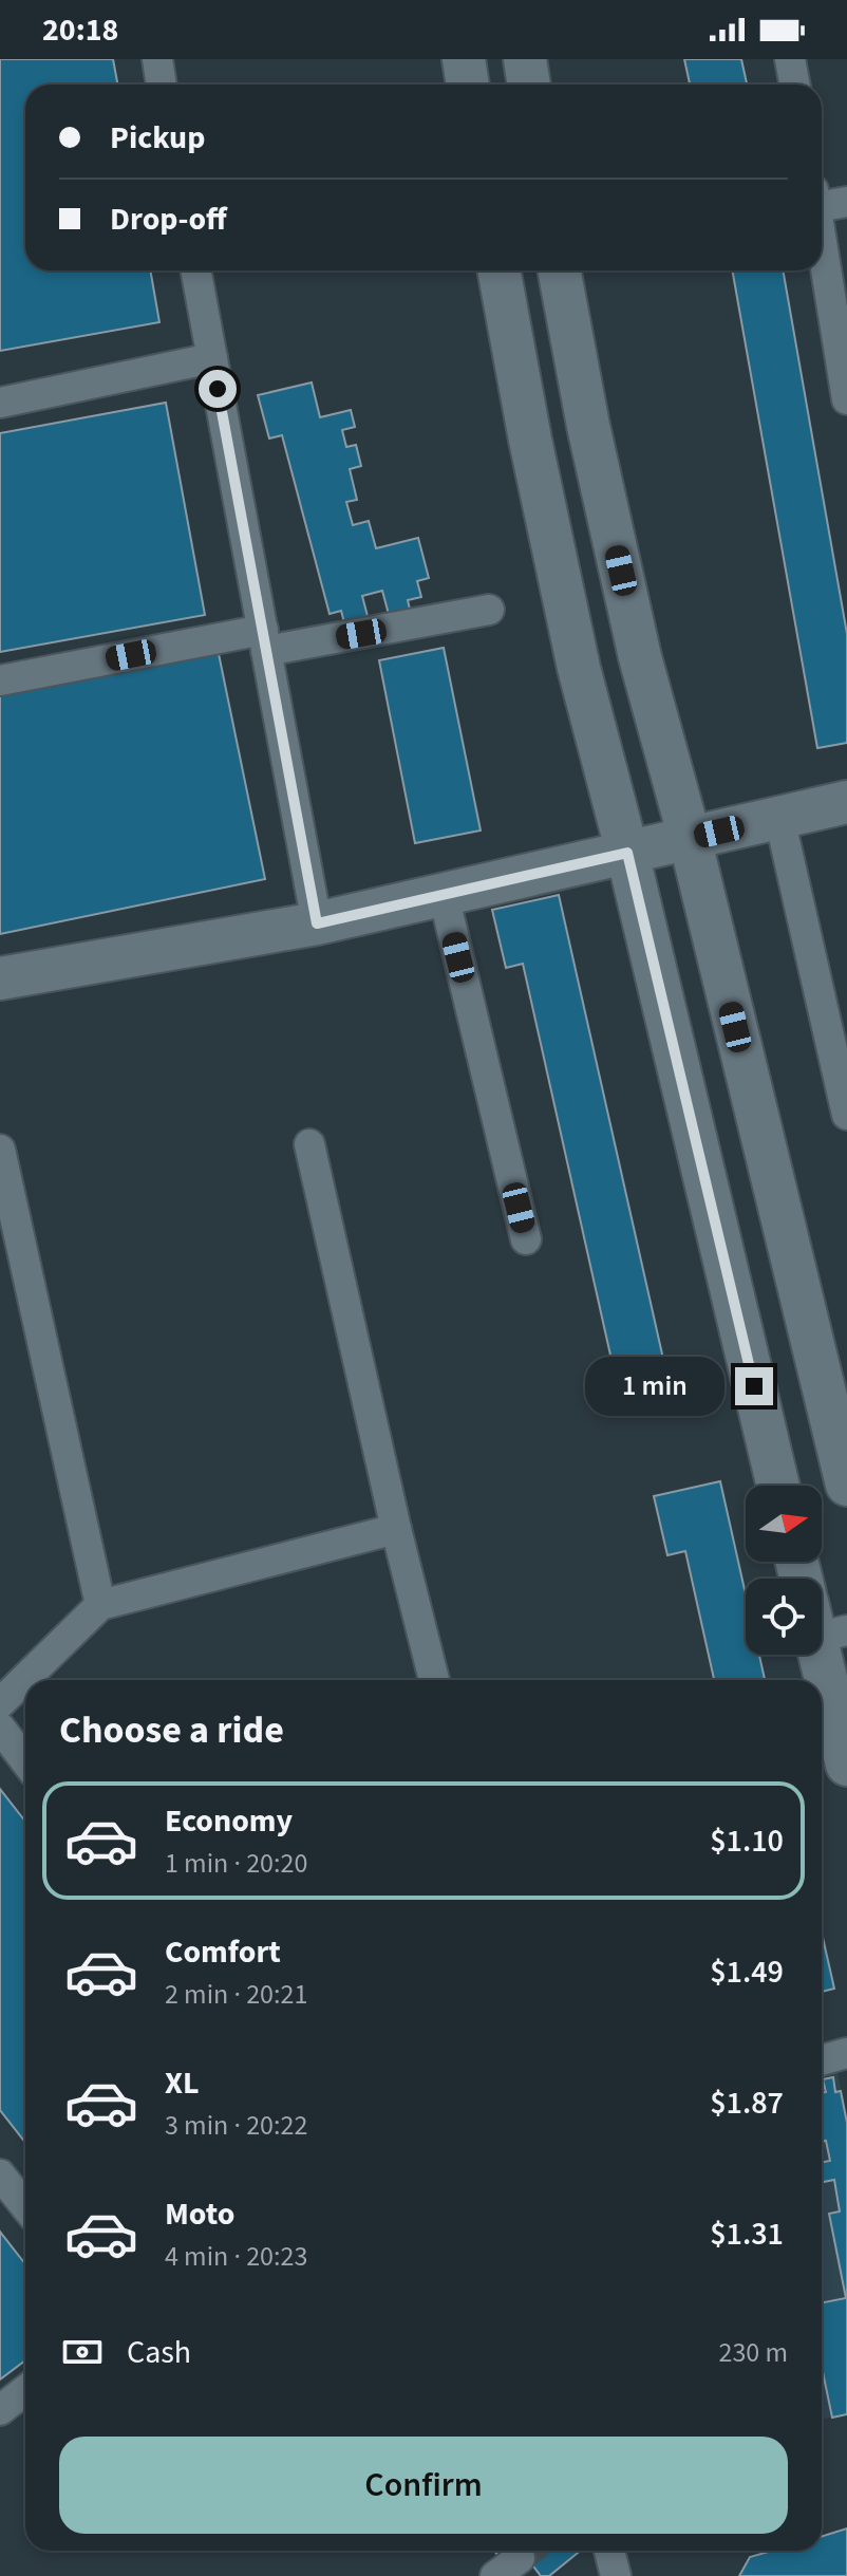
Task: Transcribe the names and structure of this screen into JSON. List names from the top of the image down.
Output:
{
  "north": "right",
  "page": {
    "status": "20:18",
    "banner": ["Pickup", "Drop-off"],
    "bubble": "1 min",
    "heading": "Choose a ride",
    "list": [
      {
        "name": "Economy",
        "note": "1 min · 20:20",
        "value": "$1.10"
      },
      {
        "name": "Comfort",
        "note": "2 min · 20:21",
        "value": "$1.49"
      },
      {
        "name": "XL",
        "note": "3 min · 20:22",
        "value": "$1.87"
      },
      {
        "name": "Moto",
        "note": "4 min · 20:23",
        "value": "$1.31"
      }
    ],
    "pay": ["Cash", "230 m"],
    "buttons": "Confirm"
  }
}
